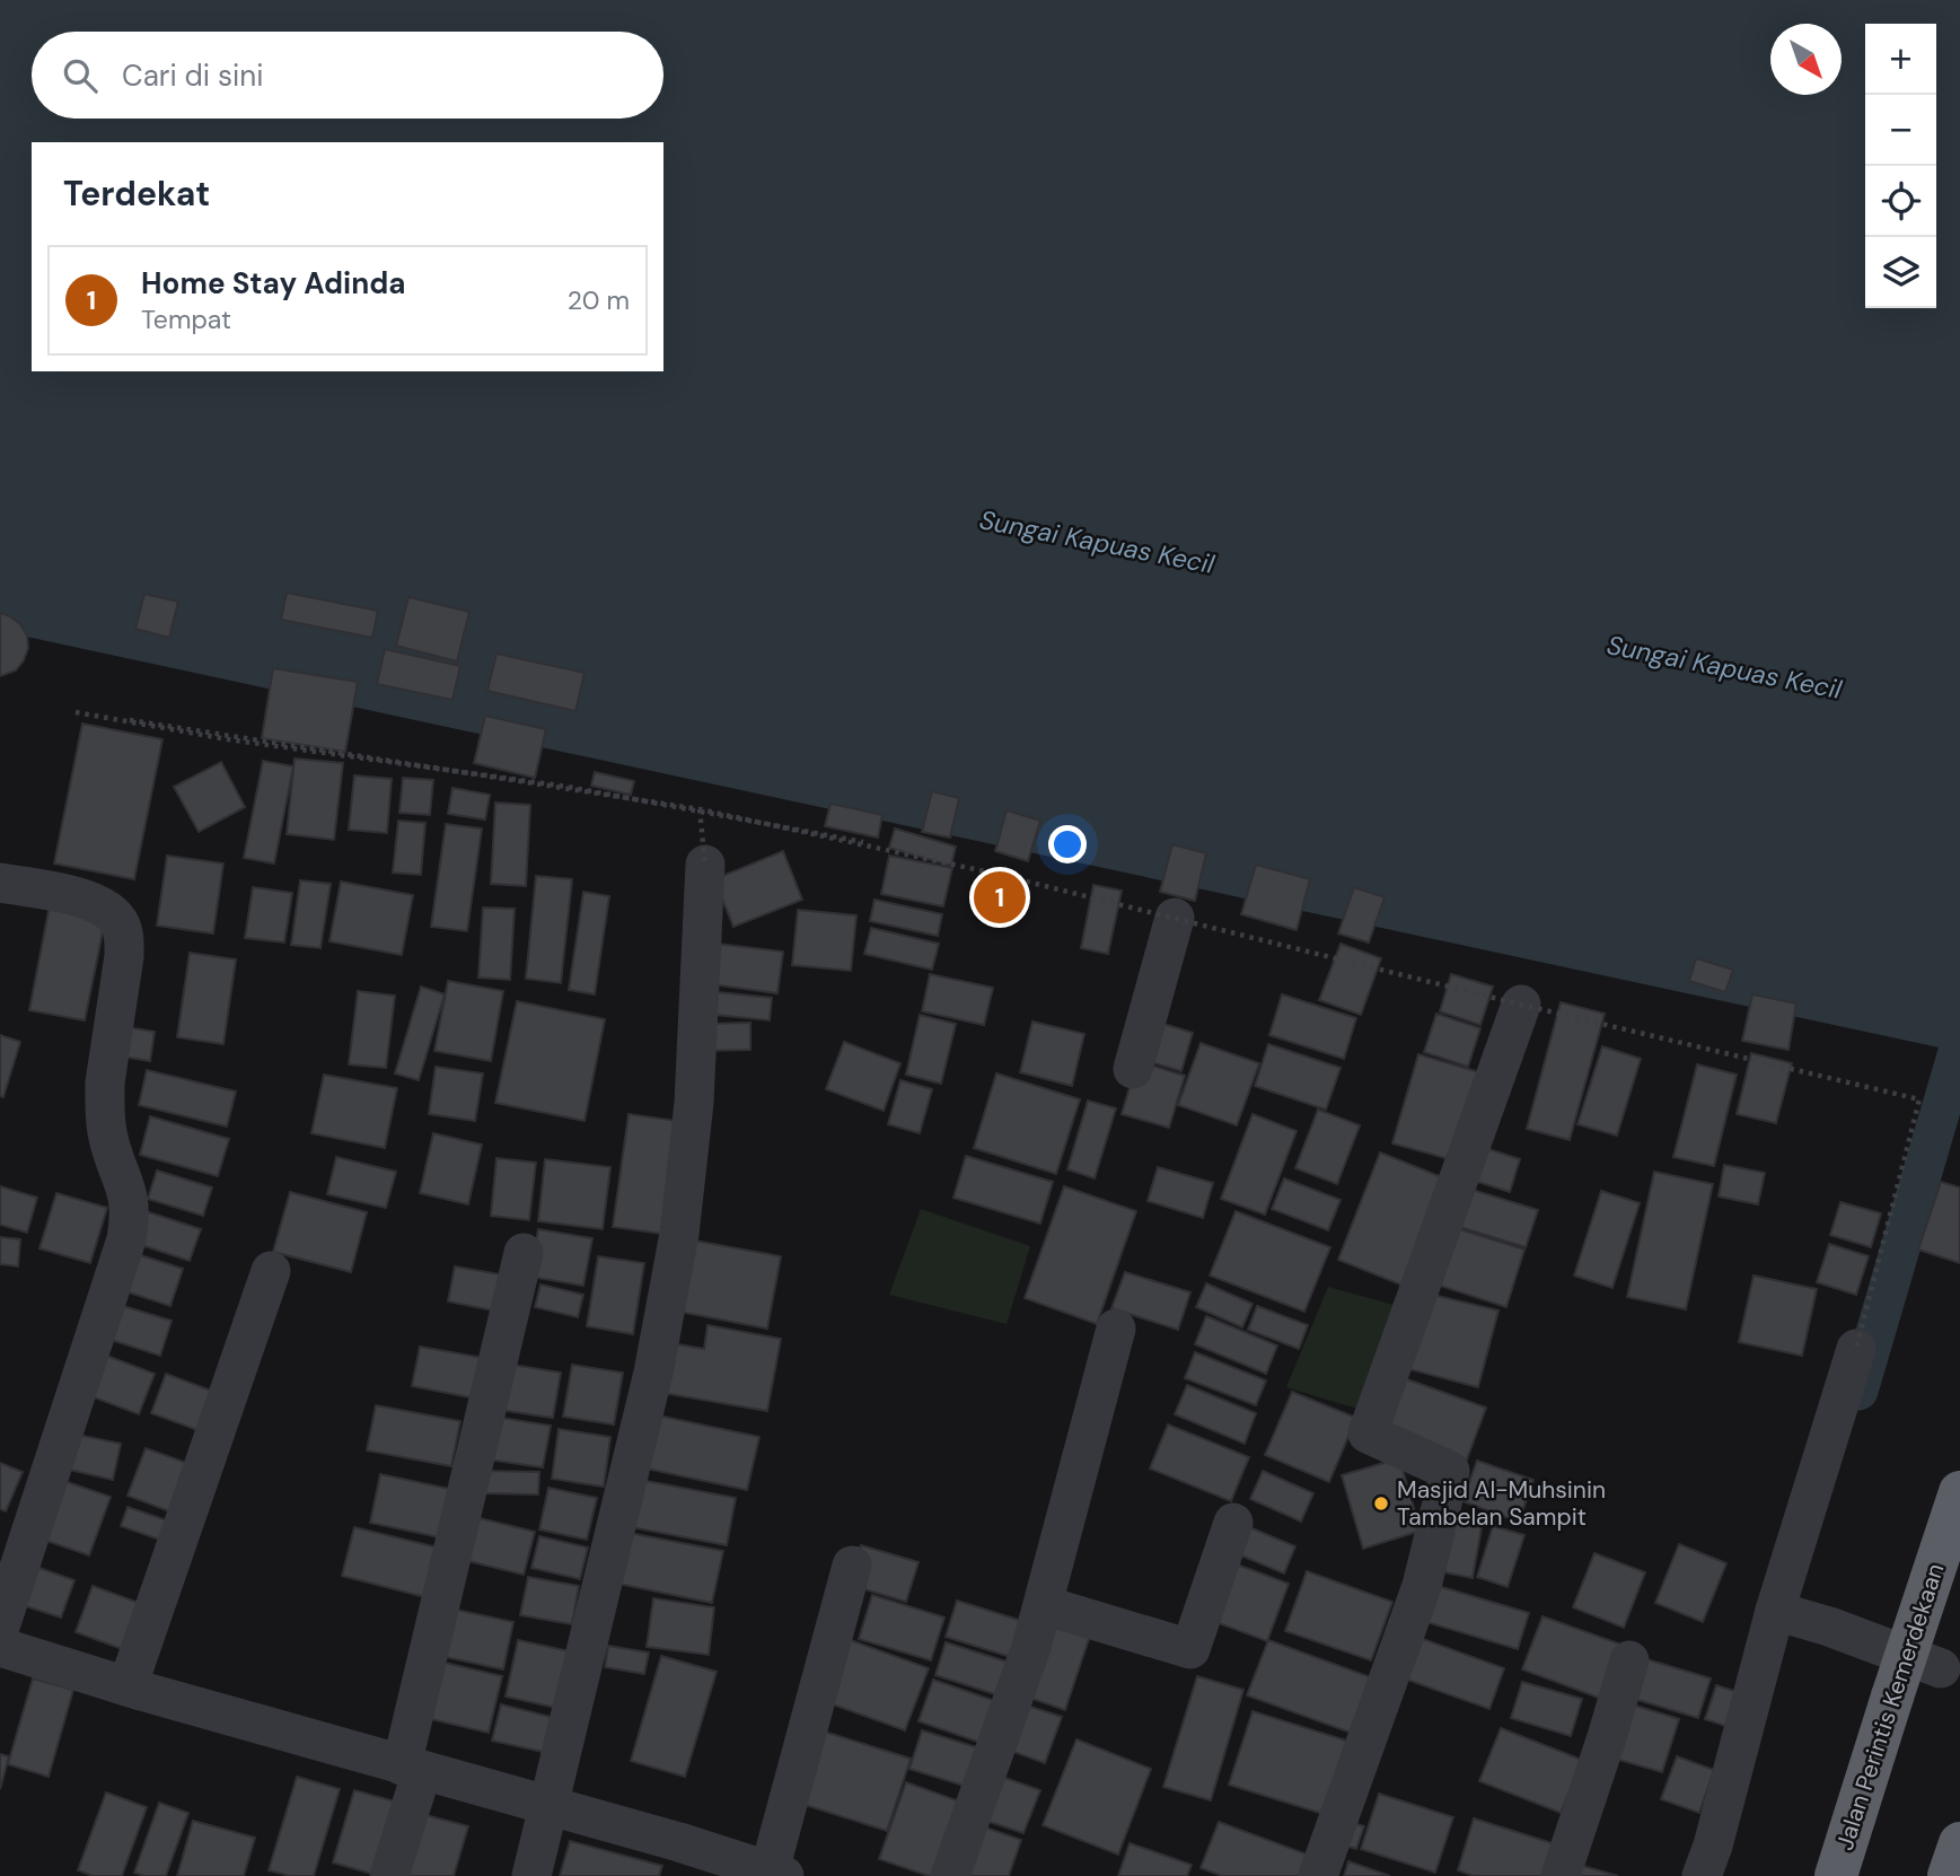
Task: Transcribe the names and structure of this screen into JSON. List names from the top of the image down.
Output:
{
  "streets": {
    "highway": ["Jalan Perintis Kemerdekaan"]
  },
  "water": ["Sungai Kapuas Kecil"],
  "places": ["Masjid Al-Muhsinin Tambelan Sampit"],
  "north": "bottom right",
  "page": {
    "map_buttons": ["+", "−"],
    "search": "Cari di sini",
    "heading": "Terdekat",
    "list": [
      {
        "mark": "1",
        "name": "Home Stay Adinda",
        "note": "Tempat",
        "value": "20 m"
      }
    ],
    "pins": "1"
  }
}
